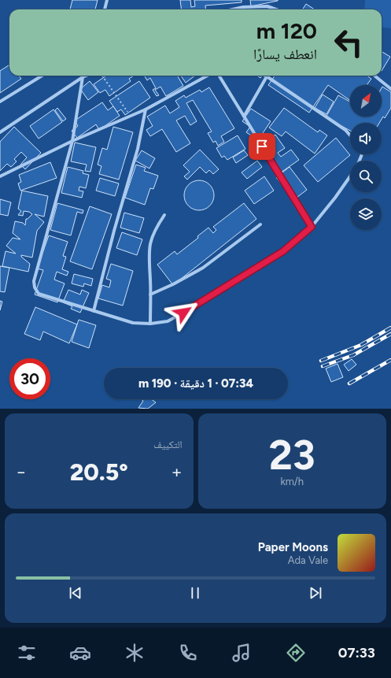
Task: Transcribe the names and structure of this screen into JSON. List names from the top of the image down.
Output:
{
  "north": "top right",
  "page": {
    "turn": ["120 m", "انعطف يسارًا"],
    "limit": "30",
    "trip": "07:34 · 1 دقيقة · 190 m",
    "tile": [
      ["23", "km/h"],
      "التكييف"
    ],
    "heat": ["−", "20.5°", "+"],
    "song": ["Paper Moons", "Ada Vale"],
    "tabs": "07:33"
  }
}
